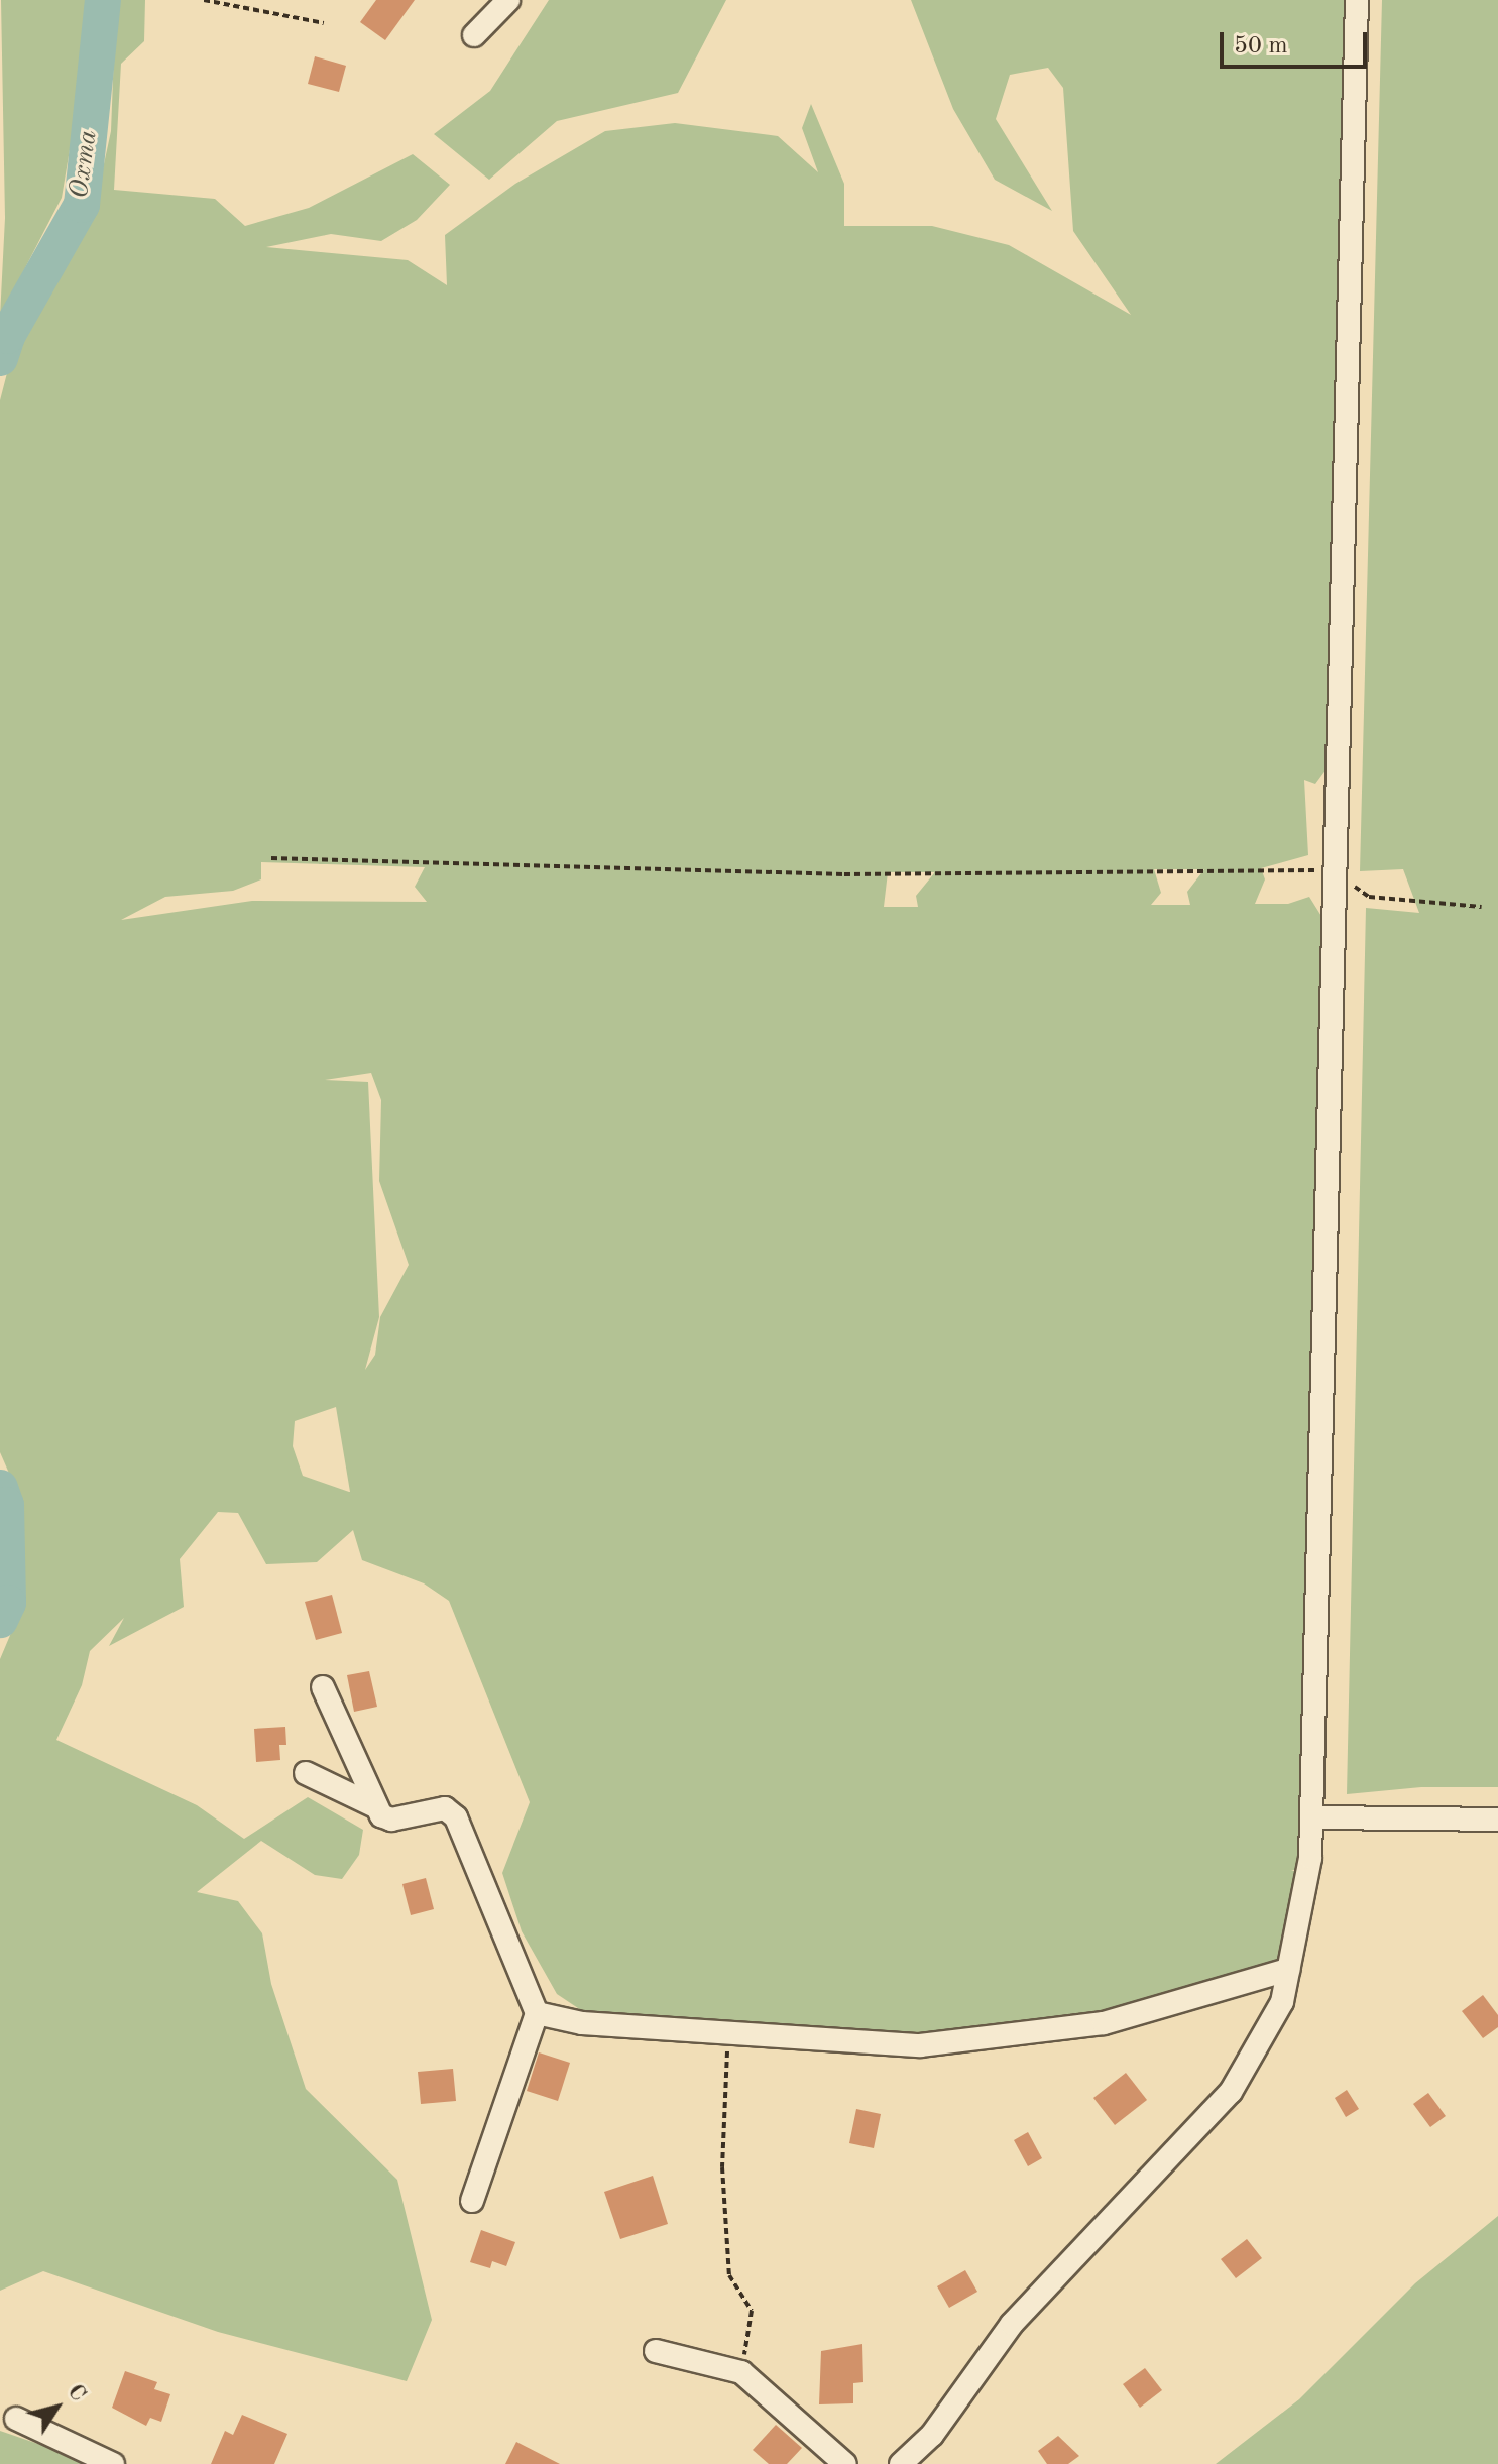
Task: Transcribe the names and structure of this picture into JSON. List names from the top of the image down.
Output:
{
  "water": ["Охта"],
  "scale_bar": "50 m",
  "north": "top right"
}
